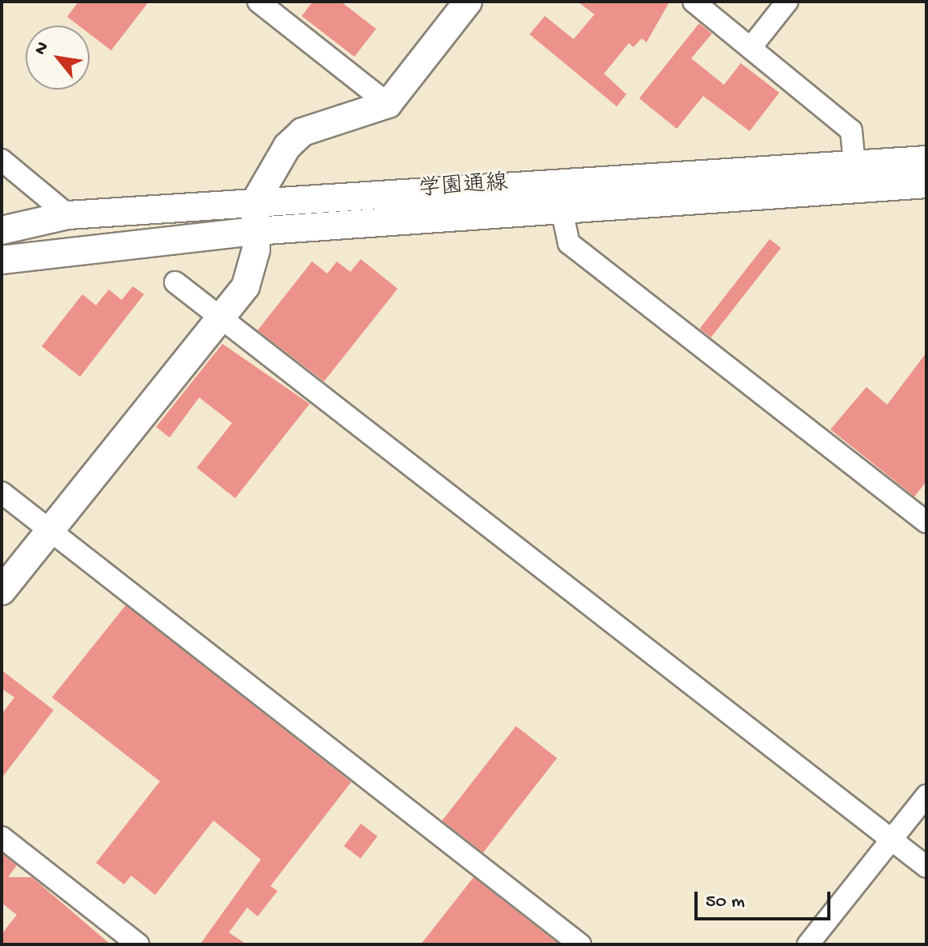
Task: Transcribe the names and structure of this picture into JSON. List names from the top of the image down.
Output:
{
  "streets": {
    "street": ["学園通線"]
  },
  "scale_bar": "50 m",
  "north": "top left"
}
